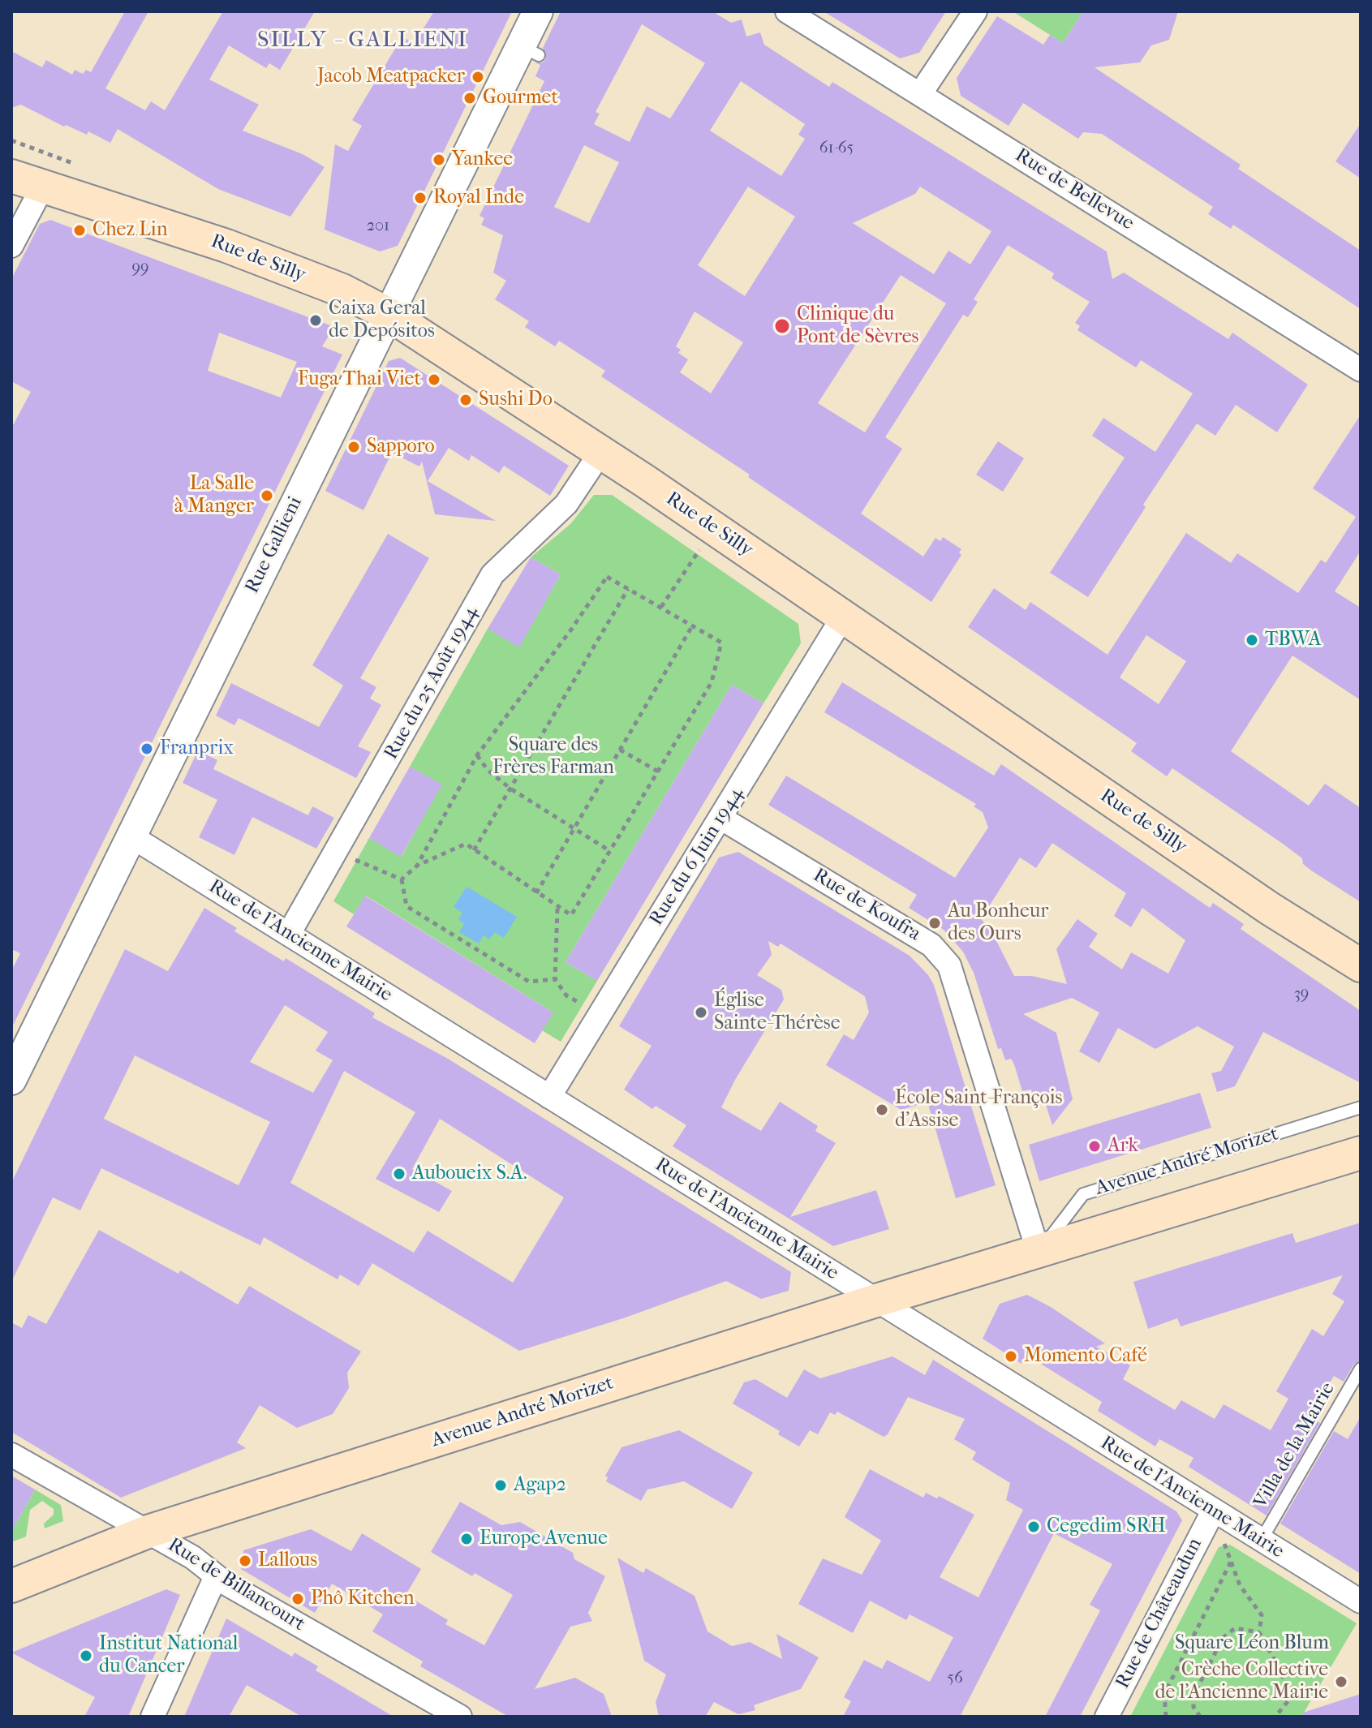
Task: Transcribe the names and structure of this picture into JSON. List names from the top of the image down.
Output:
{
  "streets": {
    "main road": ["Rue de Silly", "Avenue André Morizet"],
    "street": [
      "Rue de Bellevue",
      "Rue Gallieni",
      "Rue du 25 Août 1944",
      "Rue du 6 Juin 1944",
      "Rue de Koufra",
      "Rue de l'Ancienne Mairie",
      "Rue de Billancourt",
      "Rue de Châteaudun"
    ],
    "lane": ["Villa de la Mairie"]
  },
  "crossings": [
    ["Rue de Silly", "Rue Gallieni"],
    ["Rue de Silly", "Rue du 25 Août 1944"],
    ["Rue de Silly", "Rue du 6 Juin 1944"],
    ["Rue Gallieni", "Rue de l'Ancienne Mairie"],
    ["Rue du 25 Août 1944", "Rue de l'Ancienne Mairie"],
    ["Rue du 6 Juin 1944", "Rue de Koufra"],
    ["Rue du 6 Juin 1944", "Rue de l'Ancienne Mairie"],
    ["Rue de Koufra", "Avenue André Morizet"],
    ["Rue de l'Ancienne Mairie", "Avenue André Morizet"],
    ["Rue de l'Ancienne Mairie", "Villa de la Mairie"],
    ["Rue de l'Ancienne Mairie", "Rue de Châteaudun"],
    ["Avenue André Morizet", "Rue de Billancourt"]
  ],
  "districts": ["SILLY - GALLIENI"],
  "parks": ["Square des Frères Farman", "Square Léon Blum"],
  "places": [
    "Jacob Meatpacker",
    "Gourmet",
    "Yankee",
    "Royal Inde",
    "Chez Lin",
    "Caixa Geral de Depósitos",
    "Clinique du Pont de Sèvres",
    "Fuga Thai Viet",
    "Sushi Do",
    "Sapporo",
    "La Salle à Manger",
    "TBWA",
    "Franprix",
    "Au Bonheur des Ours",
    "Église Sainte-Thérèse",
    "École Saint-François d'Assise",
    "Ark",
    "Auboueix S.A.",
    "Momento Café",
    "Agap2",
    "Cegedim SRH",
    "Europe Avenue",
    "Lallous",
    "Phô Kitchen",
    "Institut National du Cancer",
    "Crèche Collective de l'Ancienne Mairie"
  ],
  "house_numbers": [
    "61-65",
    "201",
    "99",
    "39",
    "56"
  ]
}
